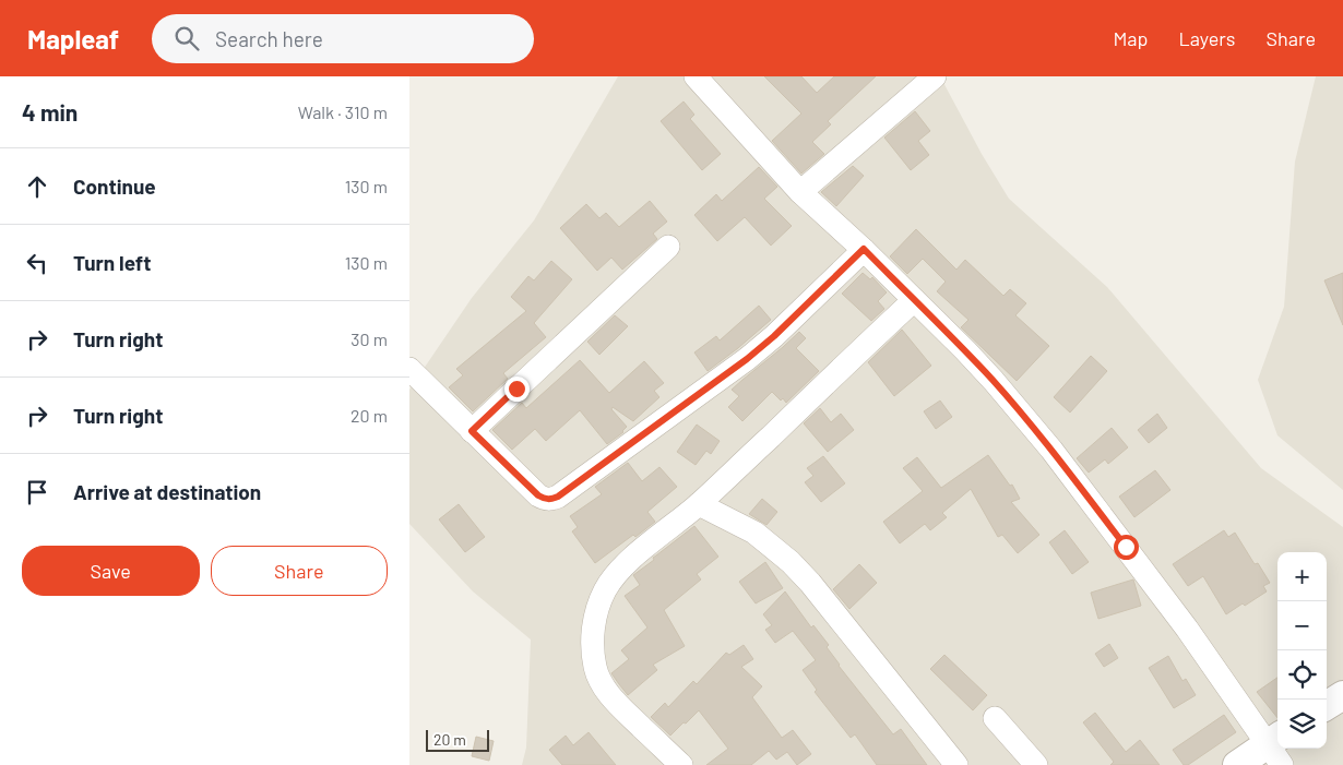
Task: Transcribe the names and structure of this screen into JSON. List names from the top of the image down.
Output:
{
  "scale_bar": "20 m",
  "page": {
    "header": "Mapleaf",
    "search": "Search here",
    "nav": ["Map", "Layers", "Share"],
    "heading": ["4 min", "Walk · 310 m"],
    "list": [
      ["Continue", "130 m"],
      ["Turn left", "130 m"],
      ["Turn right", "30 m"],
      ["Turn right", "20 m"],
      "Arrive at destination"
    ],
    "buttons": ["Save", "Share"],
    "map_buttons": ["+", "−"],
    "scale": "20 m"
  }
}
